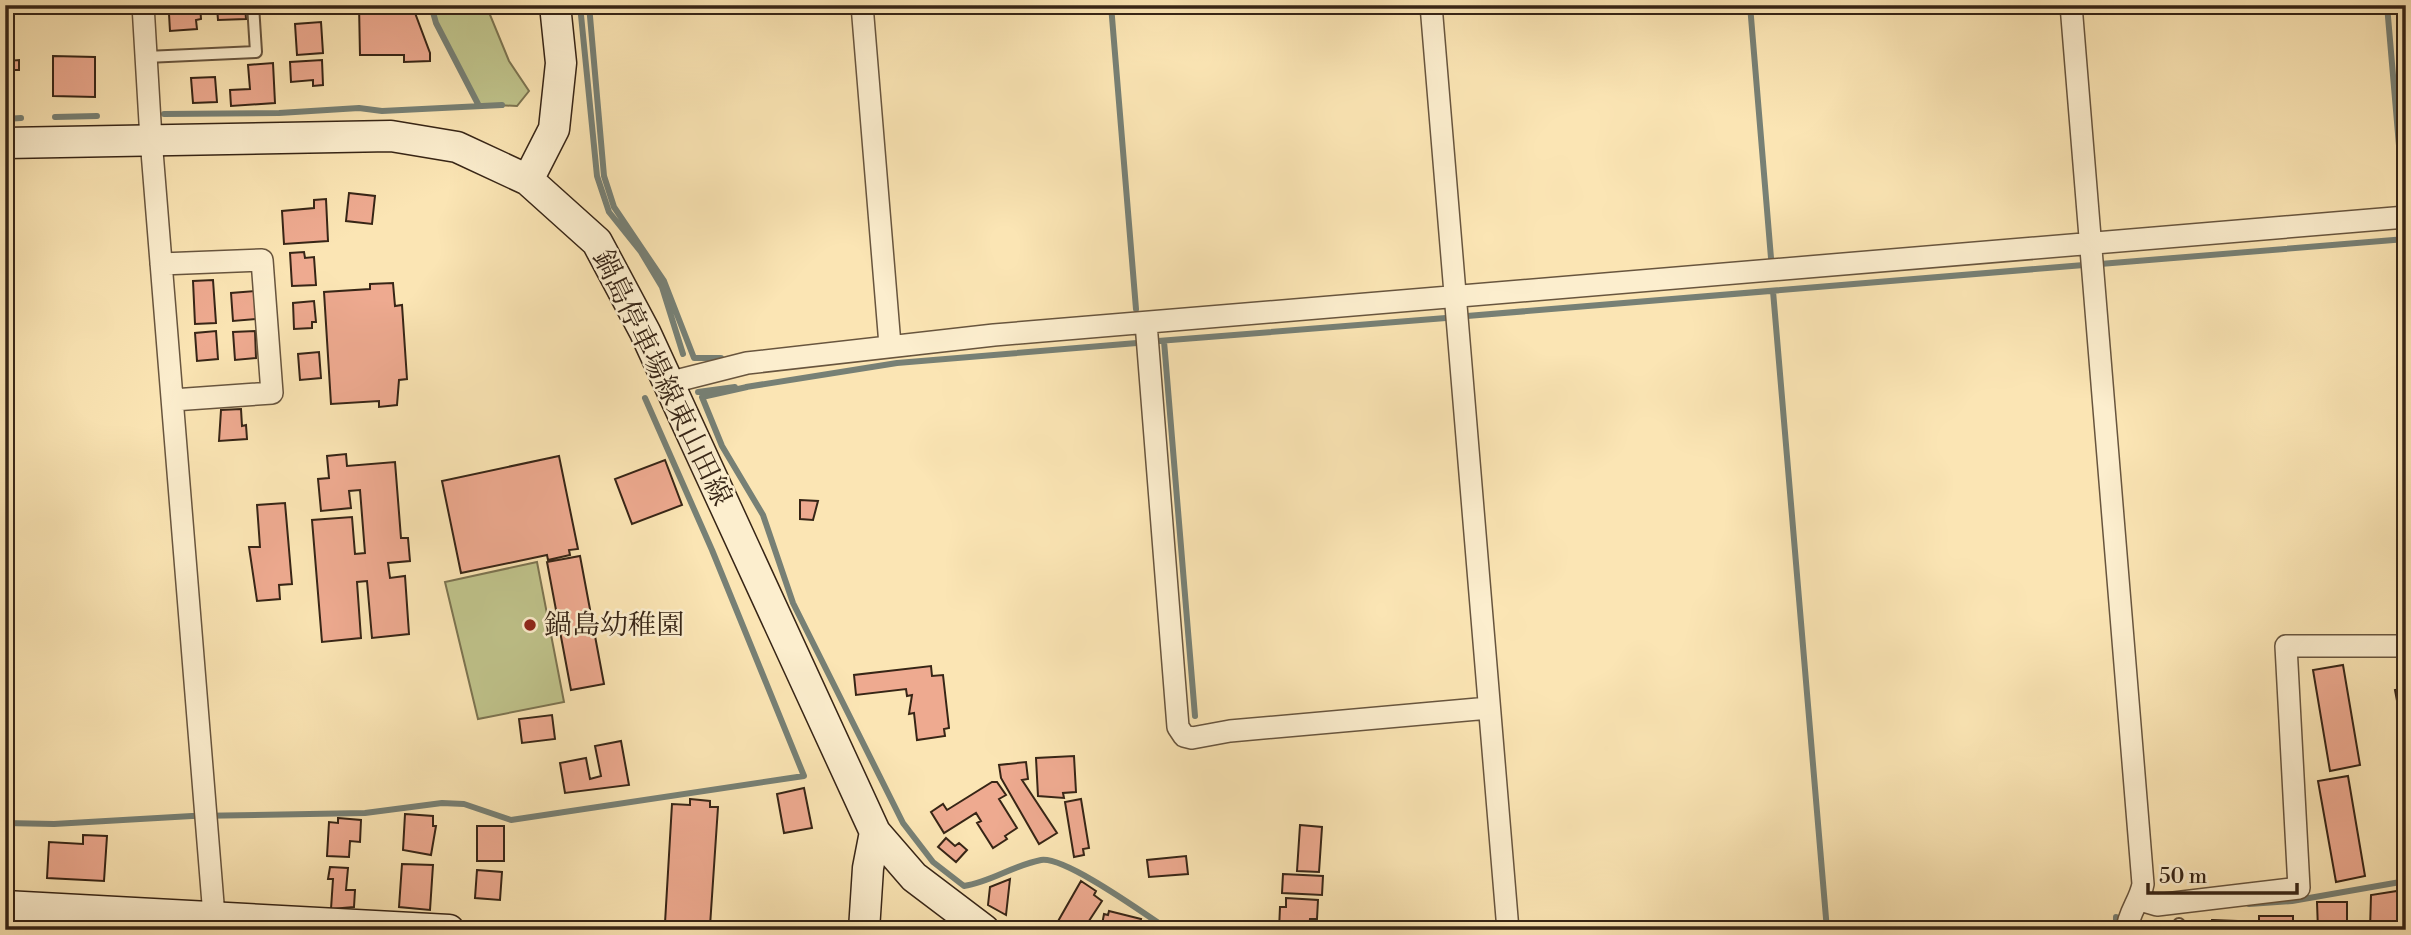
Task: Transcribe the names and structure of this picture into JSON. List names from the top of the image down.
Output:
{
  "streets": {
    "main road": ["鍋島停車場線東山田線"]
  },
  "places": ["鍋島幼稚園"],
  "scale_bar": "50 m"
}
